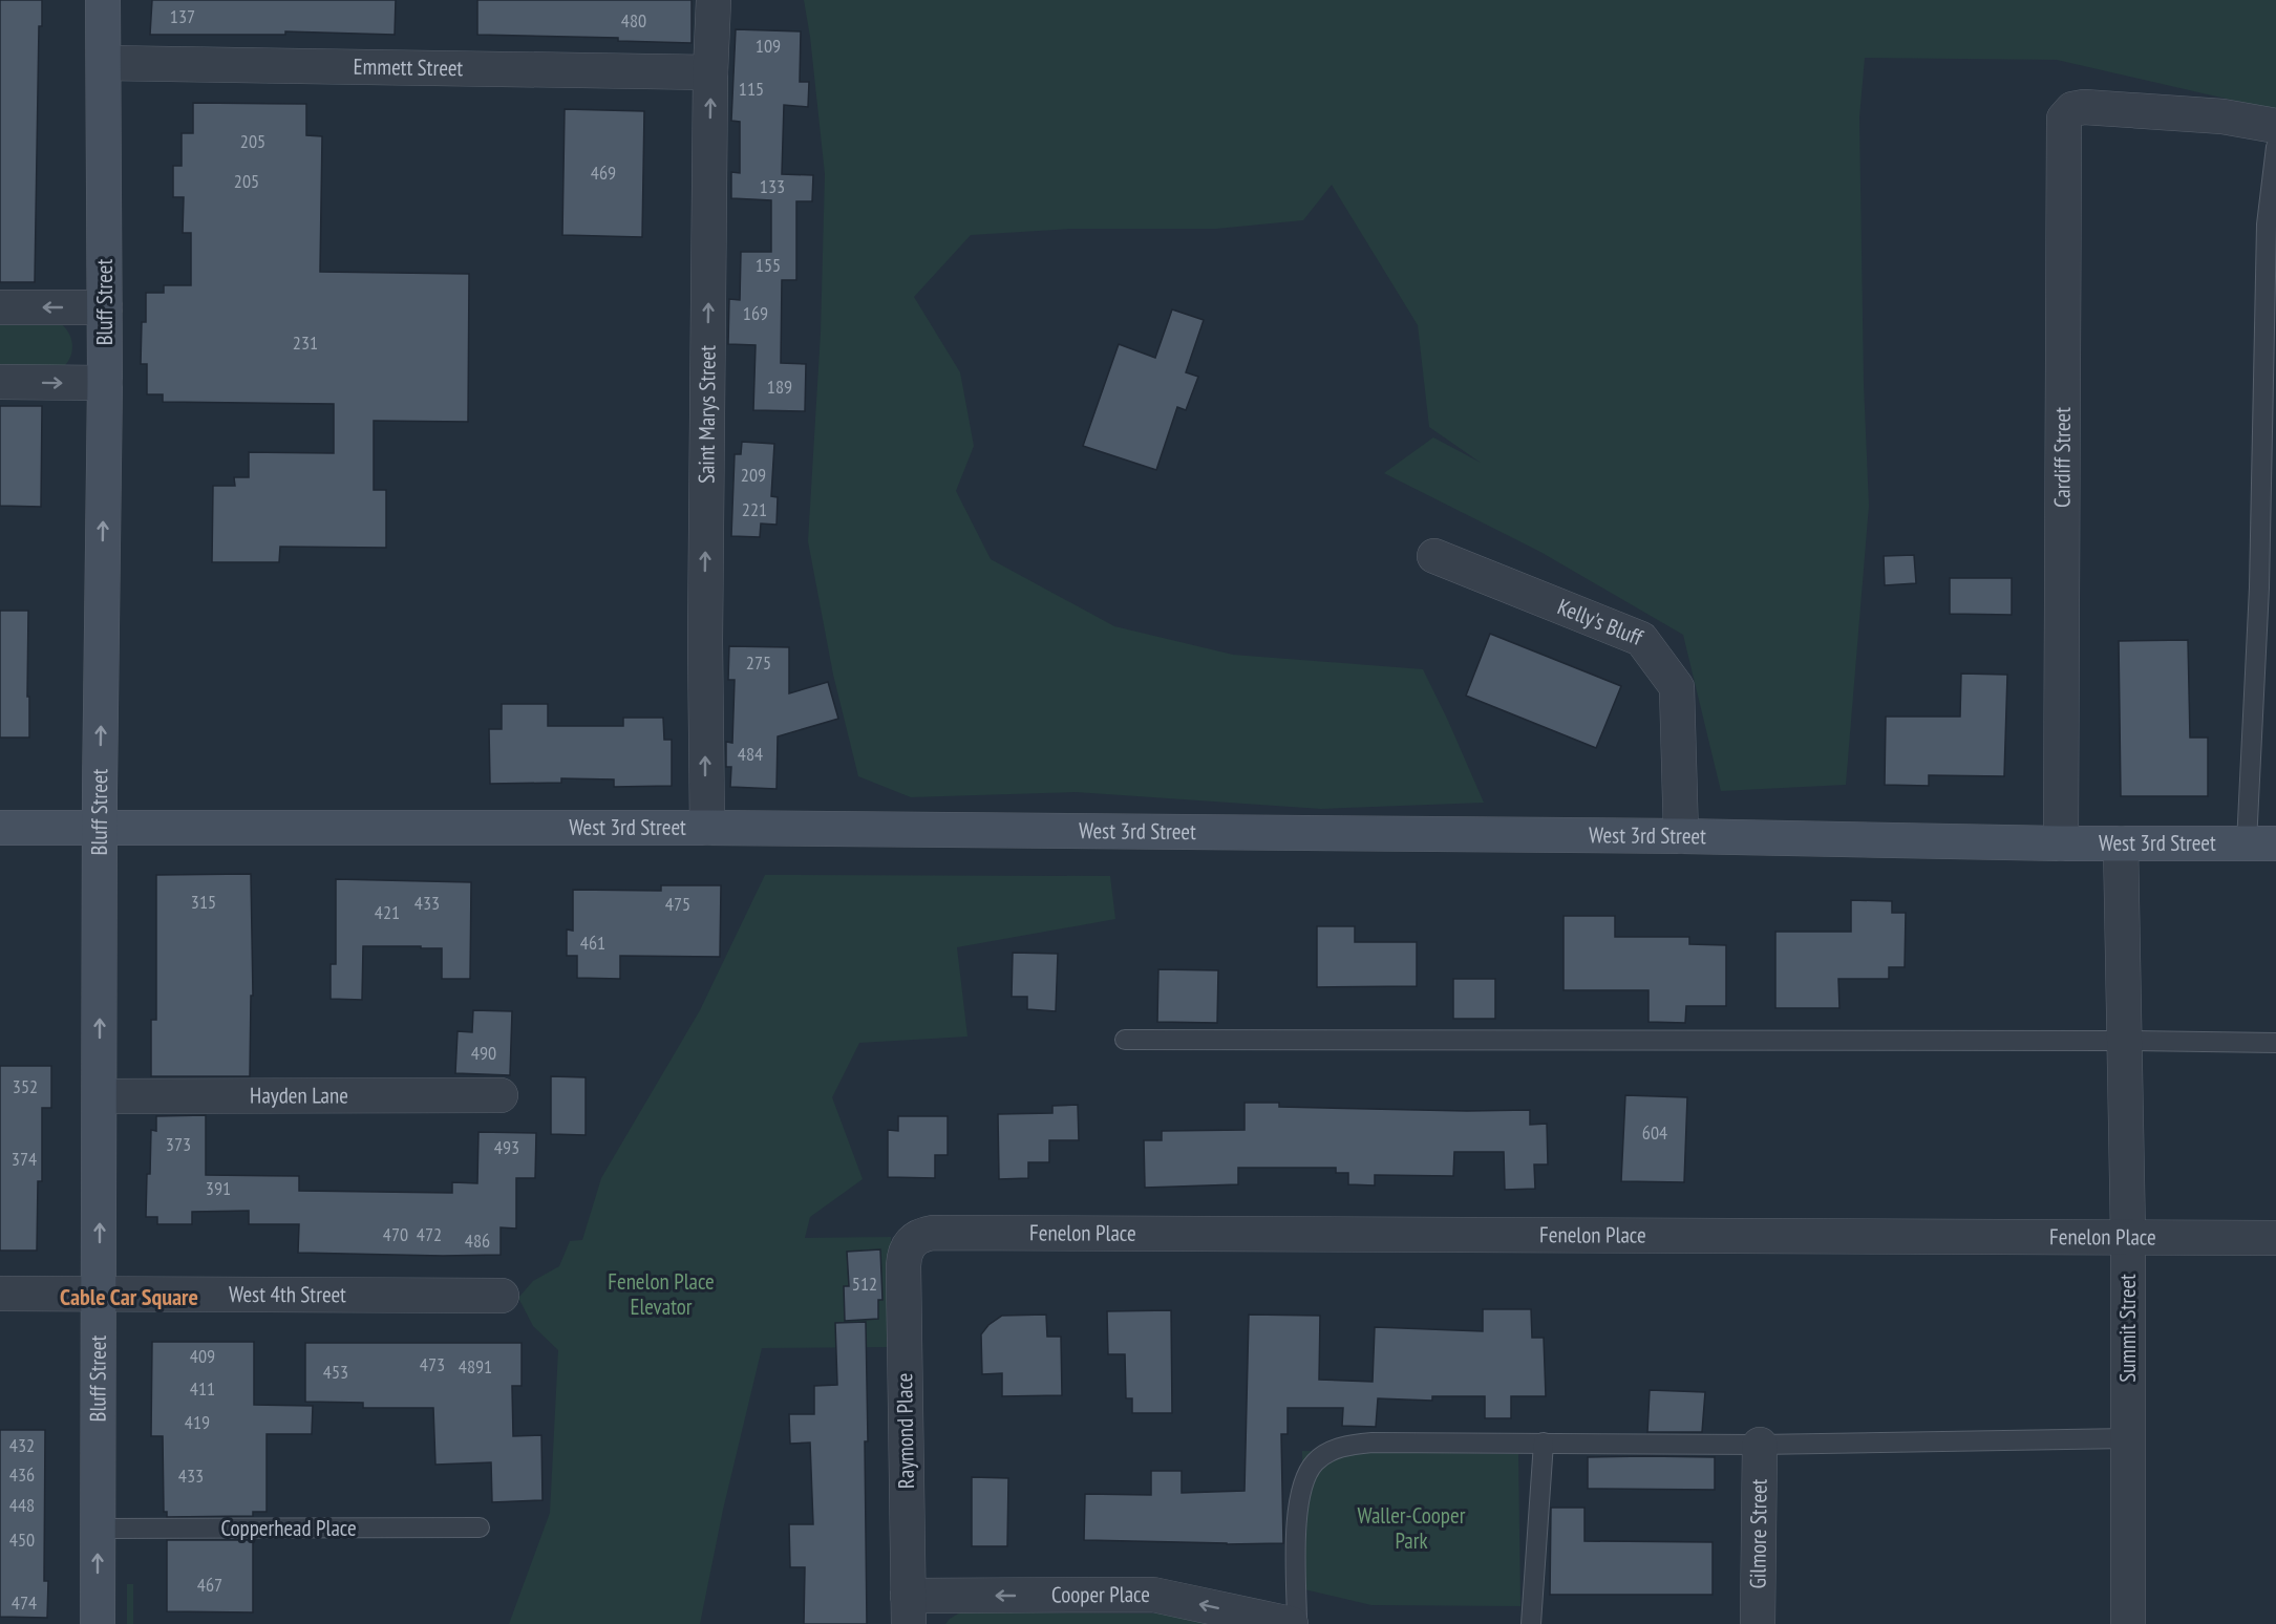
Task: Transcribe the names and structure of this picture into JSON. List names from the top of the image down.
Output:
{
  "streets": {
    "street": [
      "Emmett Street",
      "Bluff Street",
      "Saint Marys Street",
      "Cardiff Street",
      "Kelly's Bluff",
      "West 3rd Street",
      "Hayden Lane",
      "Fenelon Place",
      "West 4th Street",
      "Summit Street",
      "Raymond Place",
      "Gilmore Street",
      "Cooper Place"
    ],
    "lane": ["Copperhead Place"]
  },
  "crossings": [
    ["Emmett Street", "Bluff Street"],
    ["Emmett Street", "Saint Marys Street"],
    ["Bluff Street", "West 3rd Street"],
    ["Bluff Street", "Hayden Lane"],
    ["Bluff Street", "West 4th Street"],
    ["Bluff Street", "Copperhead Place"],
    ["Saint Marys Street", "West 3rd Street"],
    ["Cardiff Street", "West 3rd Street"],
    ["Kelly's Bluff", "West 3rd Street"],
    ["West 3rd Street", "Summit Street"],
    ["Fenelon Place", "Summit Street"],
    ["Fenelon Place", "Raymond Place"],
    ["Raymond Place", "Cooper Place"]
  ],
  "one_way": ["Bluff Street", "Saint Marys Street", "Cooper Place"],
  "districts": ["Cable Car Square"],
  "parks": ["Fenelon Place Elevator", "Waller-Cooper Park"],
  "house_numbers": [
    "137",
    "480",
    "109",
    "115",
    "205",
    "469",
    "205",
    "133",
    "155",
    "169",
    "231",
    "189",
    "209",
    "221",
    "275",
    "484",
    "315",
    "433",
    "475",
    "421",
    "461",
    "490",
    "352",
    "604",
    "373",
    "493",
    "374",
    "391",
    "470",
    "472",
    "486",
    "512",
    "409",
    "473",
    "4891",
    "453",
    "411",
    "419",
    "432",
    "436",
    "433",
    "448",
    "450",
    "467",
    "474"
  ]
}
